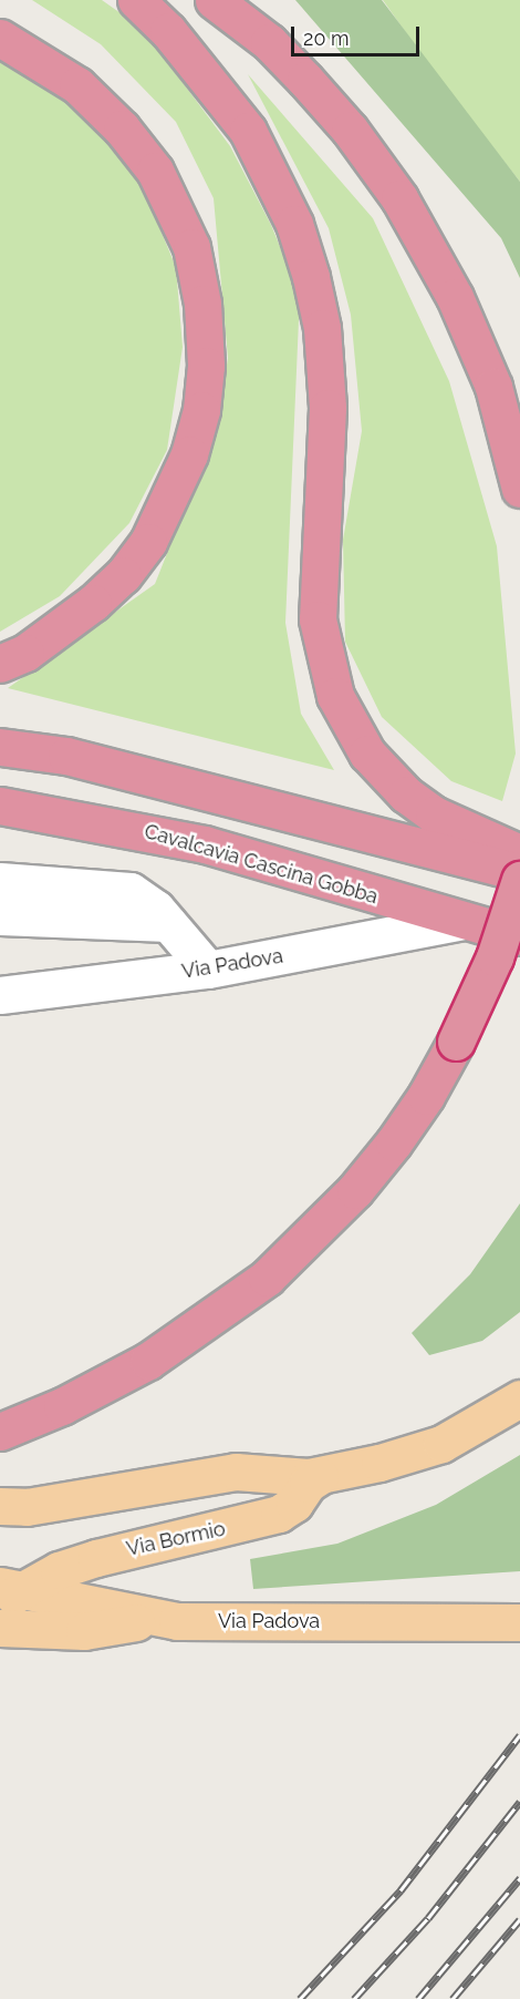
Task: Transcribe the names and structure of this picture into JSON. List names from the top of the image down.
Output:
{
  "streets": {
    "highway": ["Cavalcavia Cascina Gobba"],
    "main road": ["Via Padova", "Via Bormio"]
  },
  "crossings": [
    ["Cavalcavia Cascina Gobba", "Via Padova"],
    ["Via Padova", "Via Bormio"]
  ],
  "scale_bar": "20 m"
}
